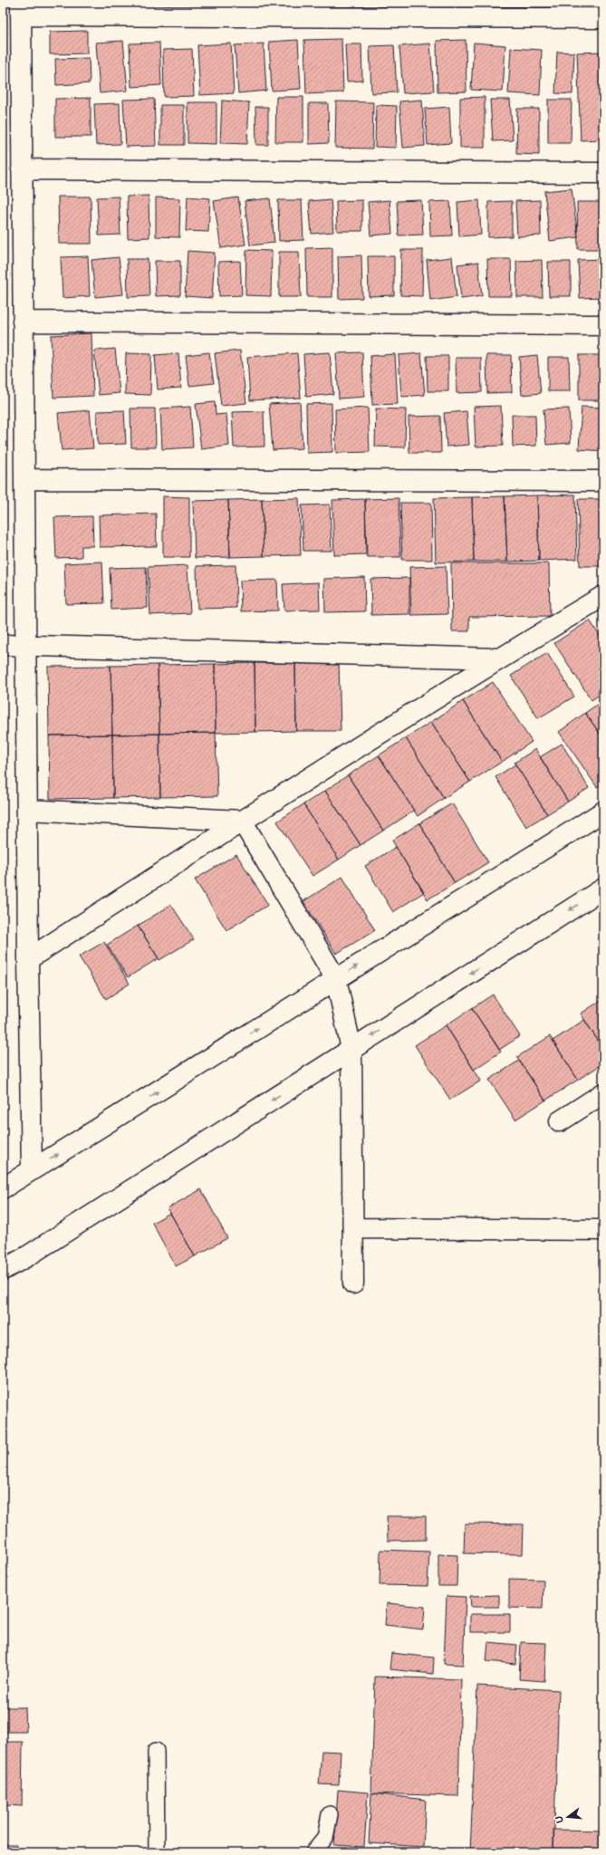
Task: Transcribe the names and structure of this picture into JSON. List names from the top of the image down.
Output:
{
  "north": "left"
}
